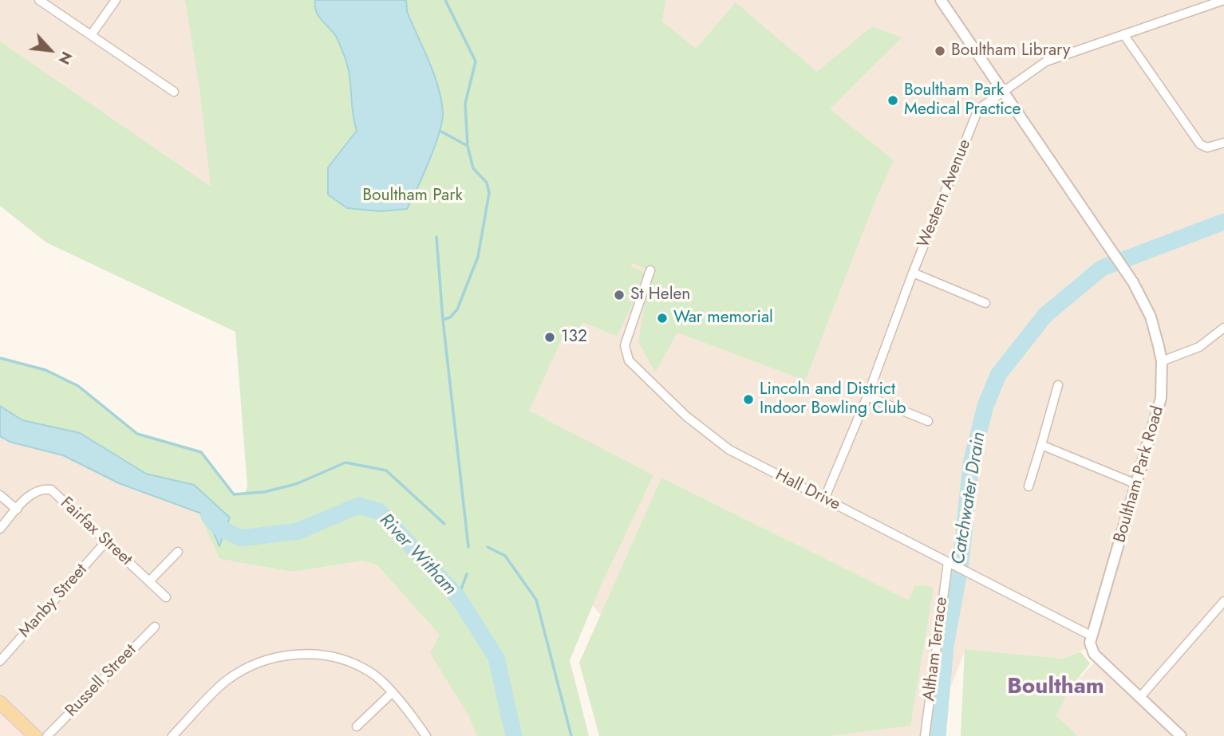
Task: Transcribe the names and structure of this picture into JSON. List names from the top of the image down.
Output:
{
  "streets": {
    "street": [
      "Western Avenue",
      "Boultham Park Road",
      "Hall Drive",
      "Fairfax Street",
      "Manby Street",
      "Altham Terrace",
      "Russell Street"
    ]
  },
  "crossings": [
    ["Western Avenue", "Boultham Park Road"],
    ["Western Avenue", "Hall Drive"],
    ["Boultham Park Road", "Hall Drive"],
    ["Hall Drive", "Altham Terrace"],
    ["Fairfax Street", "Manby Street"]
  ],
  "districts": ["Boultham"],
  "water": ["Catchwater Drain", "River Witham"],
  "parks": ["Boultham Park"],
  "places": [
    "Boultham Library",
    "Boultham Park Medical Practice",
    "St Helen",
    "War memorial",
    "132",
    "Lincoln and District Indoor Bowling Club"
  ],
  "north": "bottom right"
}
